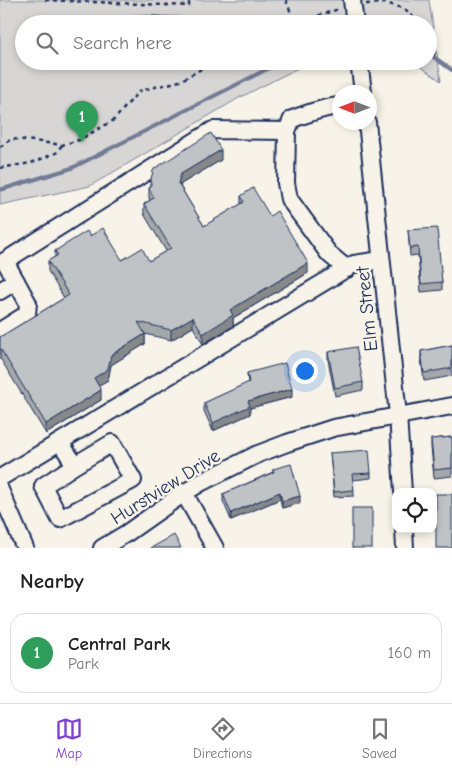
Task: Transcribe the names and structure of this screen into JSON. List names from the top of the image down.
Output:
{
  "streets": {
    "street": ["Elm Street", "Hurstview Drive"]
  },
  "crossings": [
    ["Elm Street", "Hurstview Drive"]
  ],
  "north": "left",
  "page": {
    "search": "Search here",
    "pins": "1",
    "heading": "Nearby",
    "list": [
      {
        "mark": "1",
        "name": "Central Park",
        "note": "Park",
        "value": "160 m"
      }
    ],
    "nav": ["Map", "Directions", "Saved"]
  }
}
